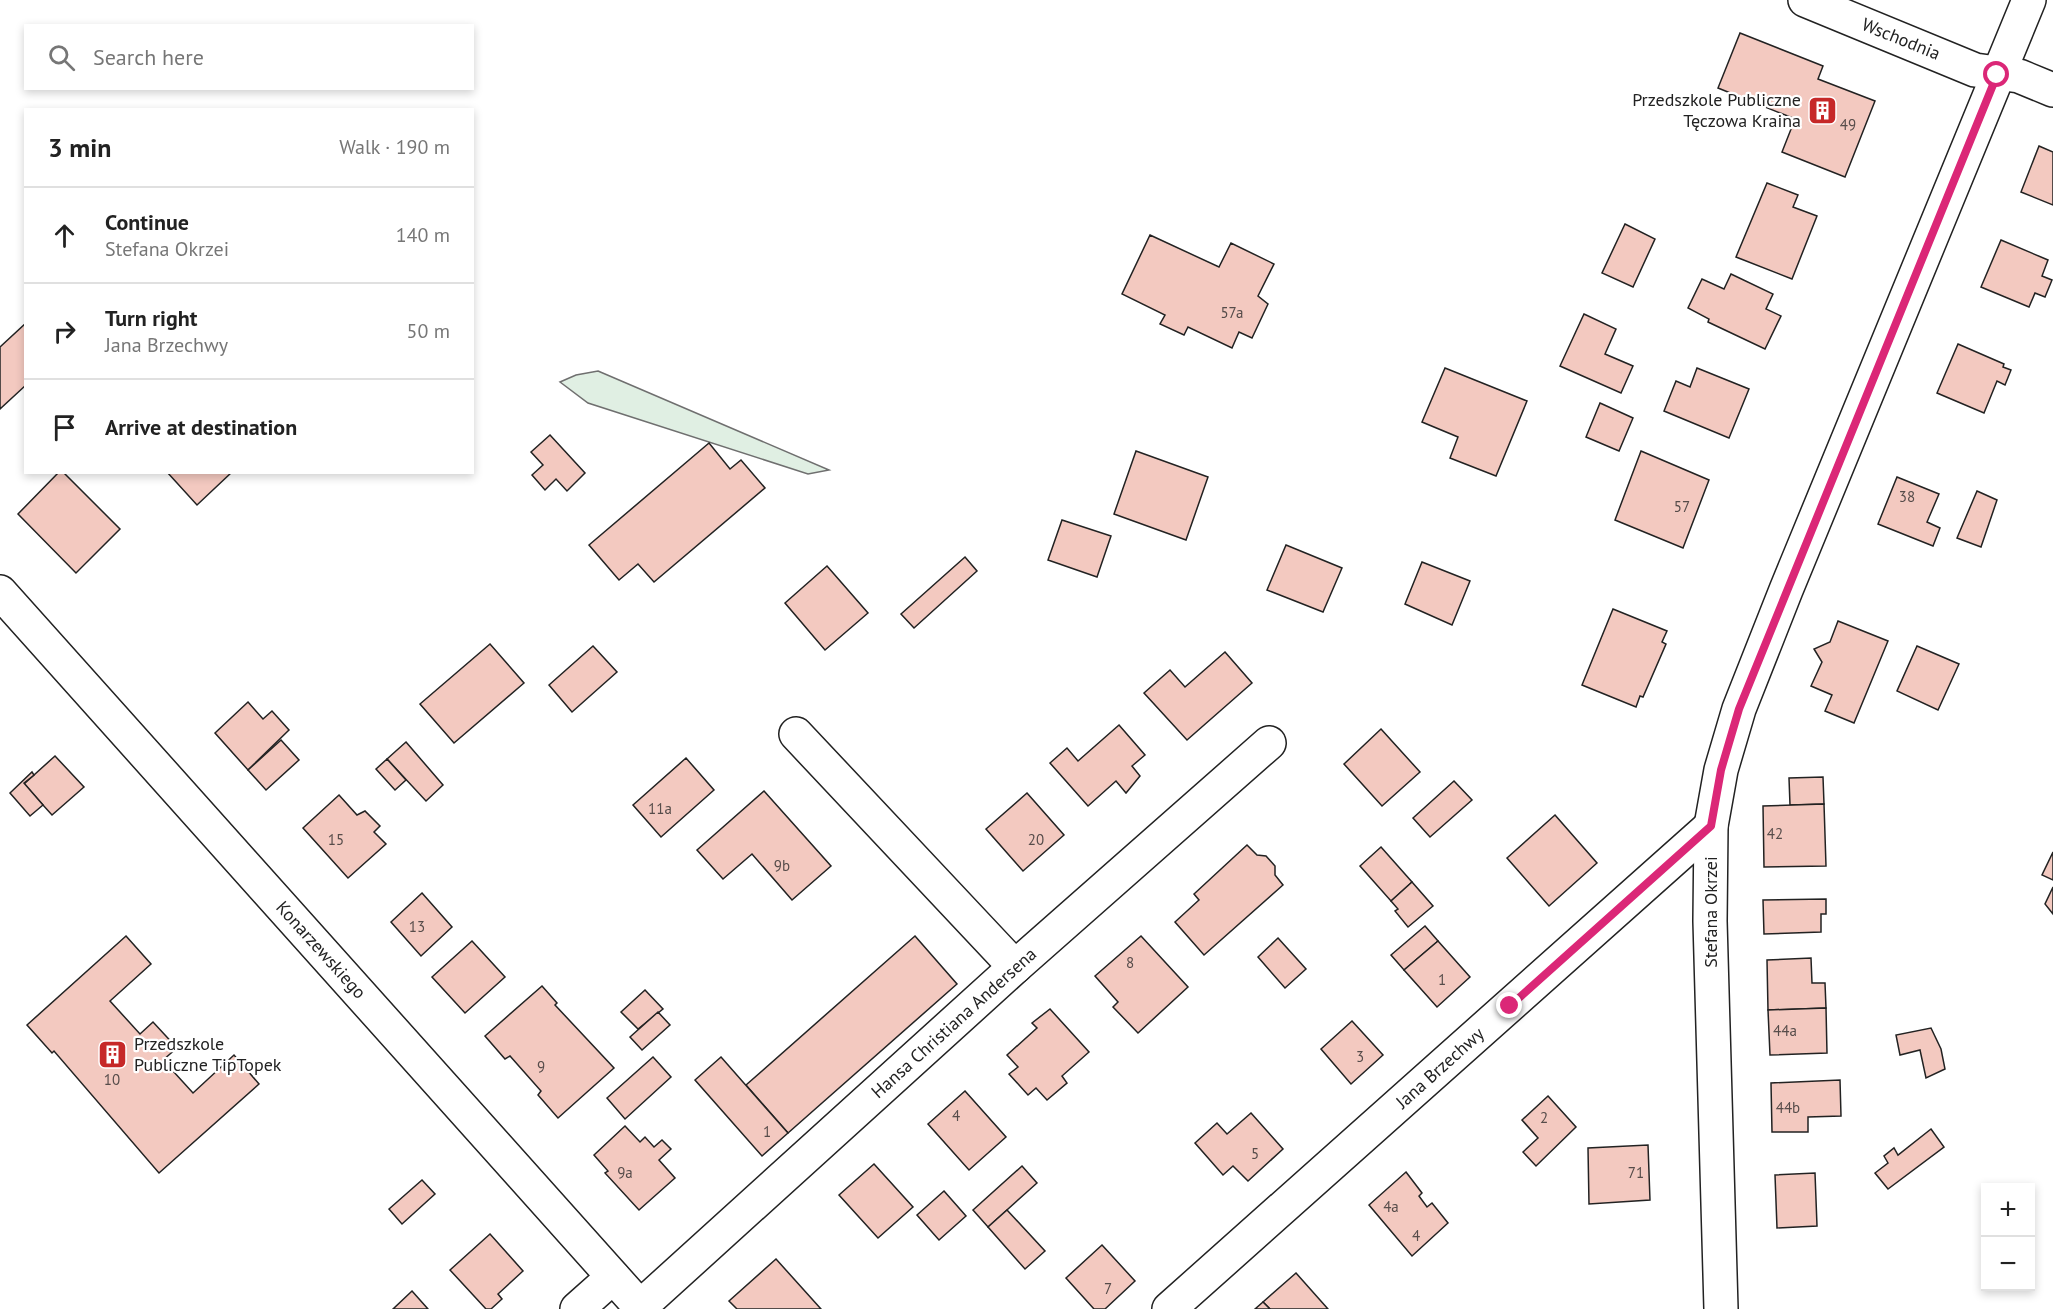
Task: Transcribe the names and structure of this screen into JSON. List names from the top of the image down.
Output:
{
  "streets": {
    "street": [
      "Wschodnia",
      "Stefana Okrzei",
      "Konarzewskiego",
      "Hansa Christiana Andersena",
      "Jana Brzechwy"
    ]
  },
  "crossings": [
    ["Wschodnia", "Stefana Okrzei"],
    ["Stefana Okrzei", "Jana Brzechwy"],
    ["Konarzewskiego", "Hansa Christiana Andersena"]
  ],
  "places": {
    "building": ["Przedszkole Publiczne Tęczowa Kraina", "Przedszkole Publiczne TipTopek"]
  },
  "house_numbers": [
    "49",
    "57a",
    "38",
    "57",
    "11a",
    "42",
    "15",
    "20",
    "9b",
    "13",
    "8",
    "1",
    "44a",
    "3",
    "9",
    "10",
    "44b",
    "4",
    "2",
    "1",
    "5",
    "9a",
    "71",
    "4a",
    "4",
    "7"
  ],
  "page": {
    "search": "Search here",
    "heading": ["3 min", "Walk · 190 m"],
    "list": [
      ["Continue", "Stefana Okrzei", "140 m"],
      ["Turn right", "Jana Brzechwy", "50 m"],
      "Arrive at destination"
    ],
    "map_buttons": ["+", "−"]
  }
}
